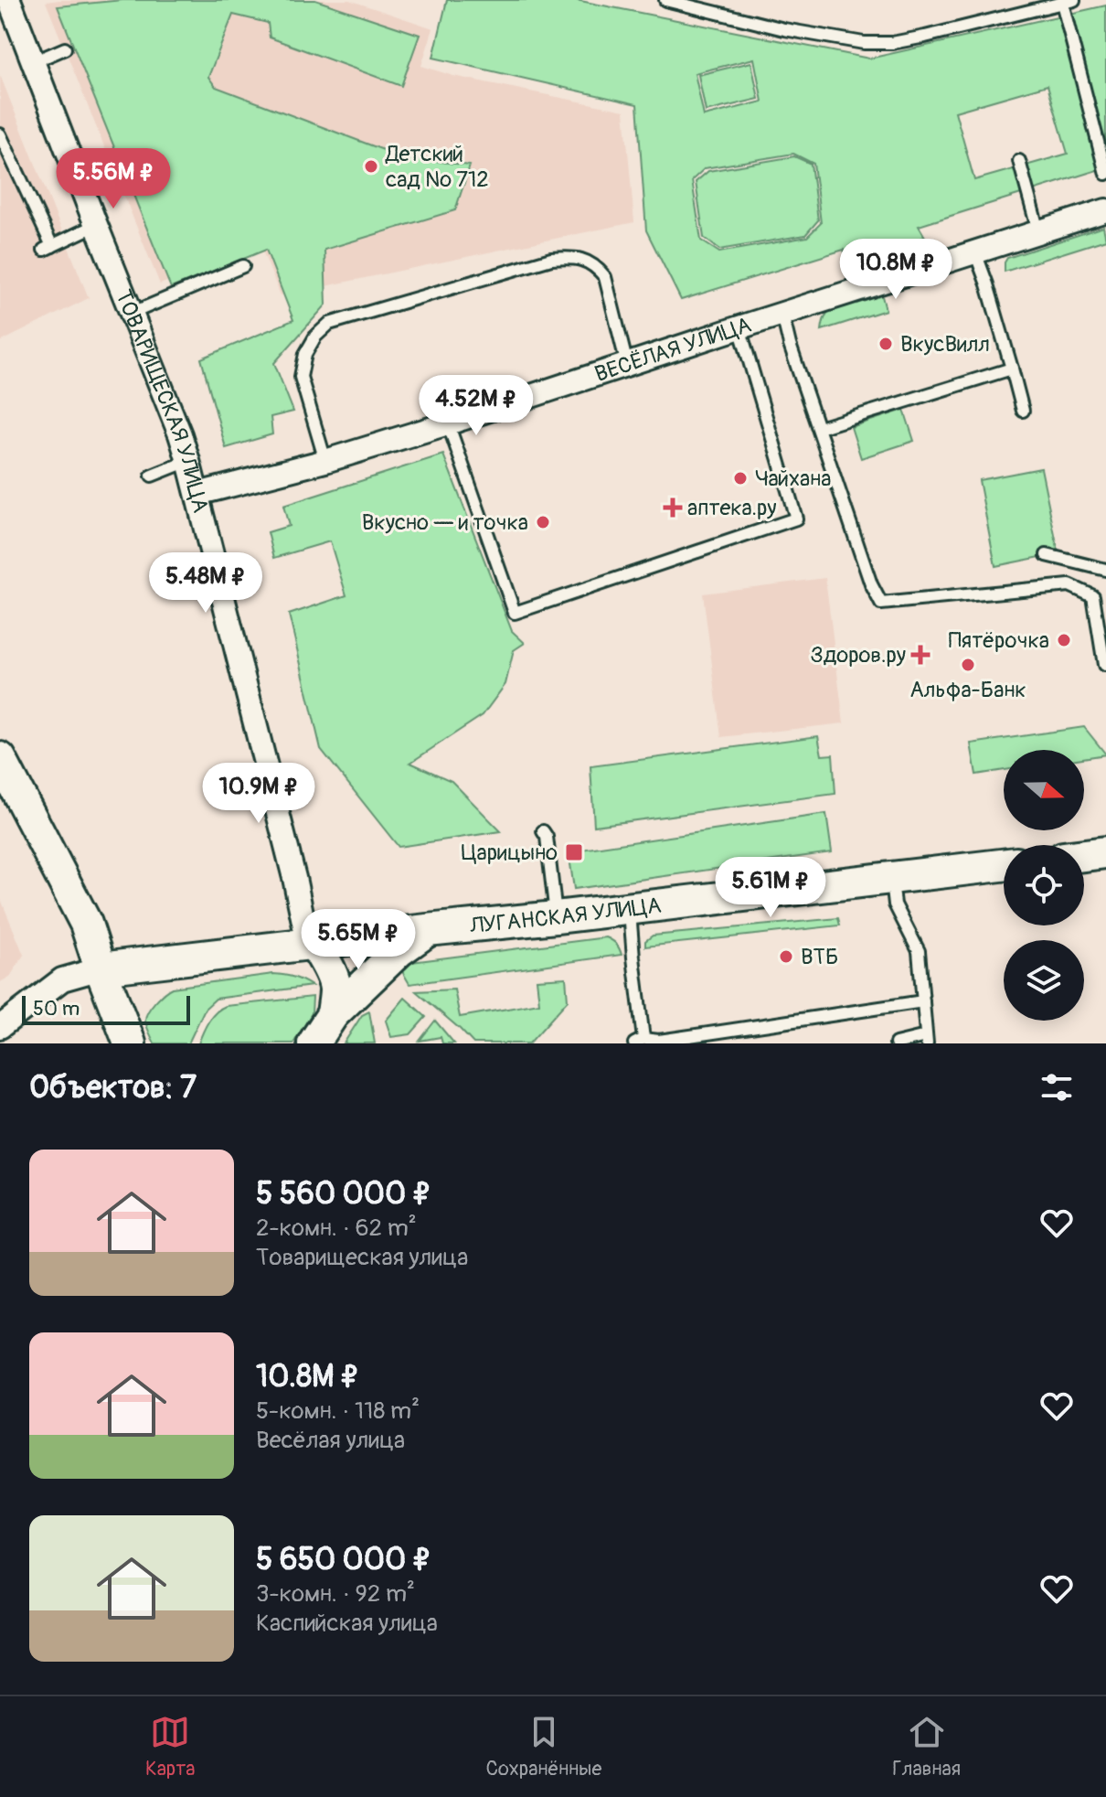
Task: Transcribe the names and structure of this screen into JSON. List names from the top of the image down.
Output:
{
  "streets": {
    "main road": ["ЛУГАНСКАЯ УЛИЦА"],
    "street": ["ВЕСЁЛАЯ УЛИЦА", "ТОВАРИЩЕСКАЯ УЛИЦА"]
  },
  "crossings": [
    ["ВЕСЁЛАЯ УЛИЦА", "ТОВАРИЩЕСКАЯ УЛИЦА"],
    ["ТОВАРИЩЕСКАЯ УЛИЦА", "ЛУГАНСКАЯ УЛИЦА"]
  ],
  "places": {
    "other": [
      "Детский сад № 712",
      "ВкусВилл",
      "Чайхана",
      "Вкусно — и точка",
      "Пятёрочка",
      "Альфа-Банк",
      "ВТБ"
    ],
    "health": ["аптека.ру", "Здоров.ру"],
    "transit": ["Царицыно"]
  },
  "scale_bar": "50 m",
  "north": "right",
  "page": {
    "price": [
      "5.56M ₽",
      "10.8M ₽",
      "4.52M ₽",
      "5.48M ₽",
      "10.9M ₽",
      "5.61M ₽",
      "5.65M ₽"
    ],
    "scale": "50 m",
    "heading": "Объектов: 7",
    "list": [
      {
        "name": "5 560 000 ₽",
        "note": "2-комн. · 62 m² · Товарищеская улица"
      },
      {
        "name": "10.8M ₽",
        "note": "5-комн. · 118 m² · Весёлая улица"
      },
      {
        "name": "5 650 000 ₽",
        "note": "3-комн. · 92 m² · Каспийская улица"
      }
    ],
    "tabs": ["Карта", "Сохранённые", "Главная"]
  }
}
